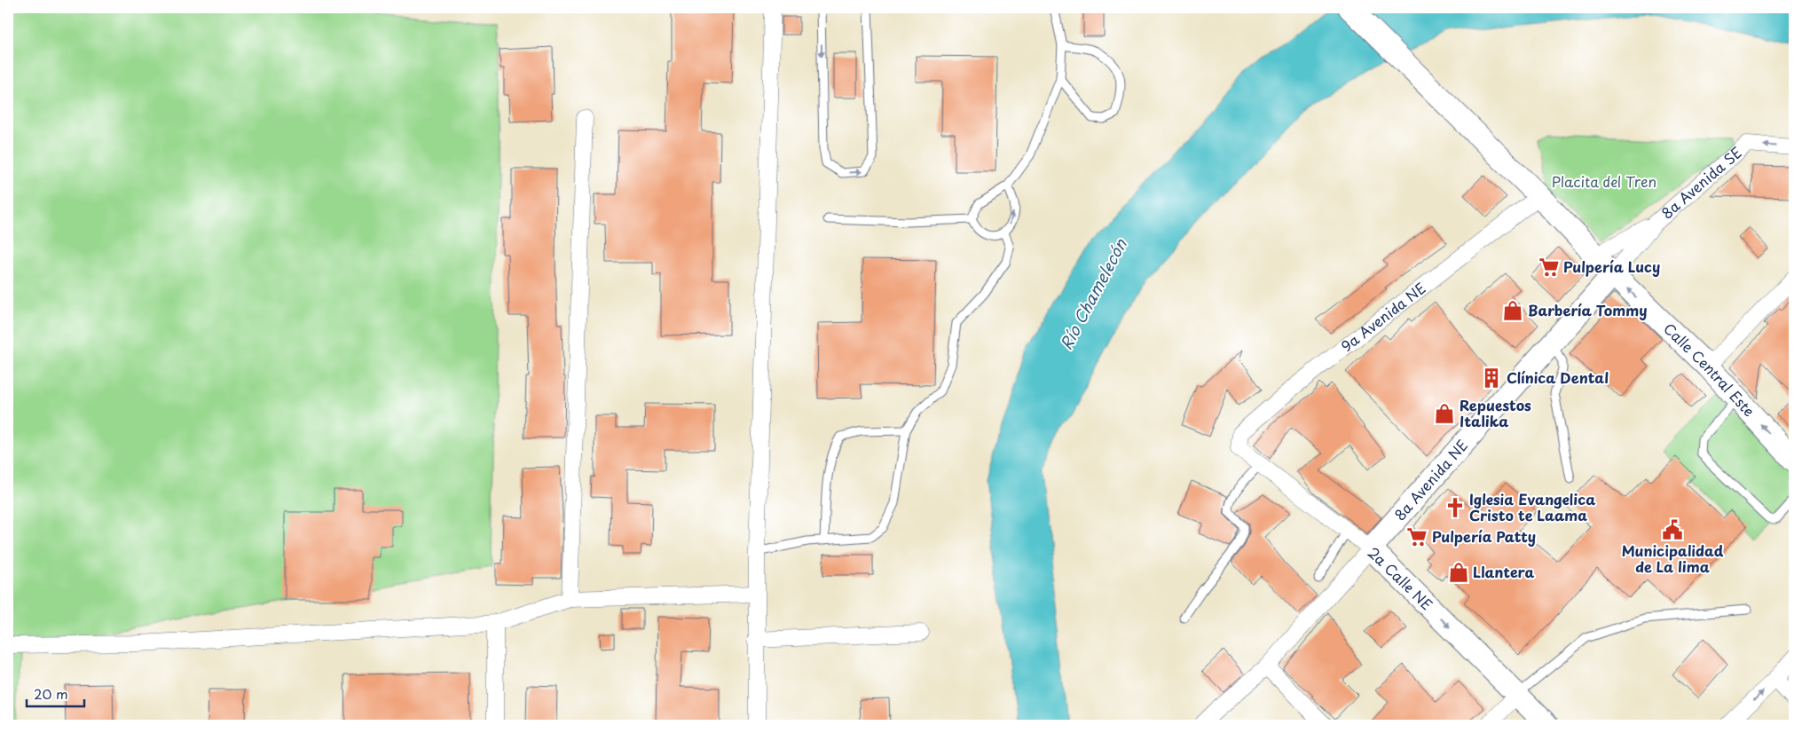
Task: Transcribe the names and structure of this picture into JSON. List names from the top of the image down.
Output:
{
  "streets": {
    "street": [
      "8a Avenida SE",
      "9a Avenida NE",
      "Calle Central Este",
      "8a Avenida NE",
      "2a Calle NE"
    ]
  },
  "crossings": [
    ["8a Avenida SE", "Calle Central Este"],
    ["8a Avenida SE", "8a Avenida NE"],
    ["9a Avenida NE", "Calle Central Este"],
    ["9a Avenida NE", "2a Calle NE"],
    ["Calle Central Este", "8a Avenida NE"],
    ["8a Avenida NE", "2a Calle NE"]
  ],
  "water": ["Río Chamelecón"],
  "parks": ["Placita del Tren"],
  "places": {
    "supermarket": ["Pulpería Lucy", "Pulpería Patty"],
    "shop": ["Barbería Tommy", "Repuestos Italika", "Llantera"],
    "building": ["Clínica Dental"],
    "church": ["Iglesia Evangelica Cristo te Laama"],
    "public building": ["Municipalidad de La lima"]
  },
  "scale_bar": "20 m"
}
